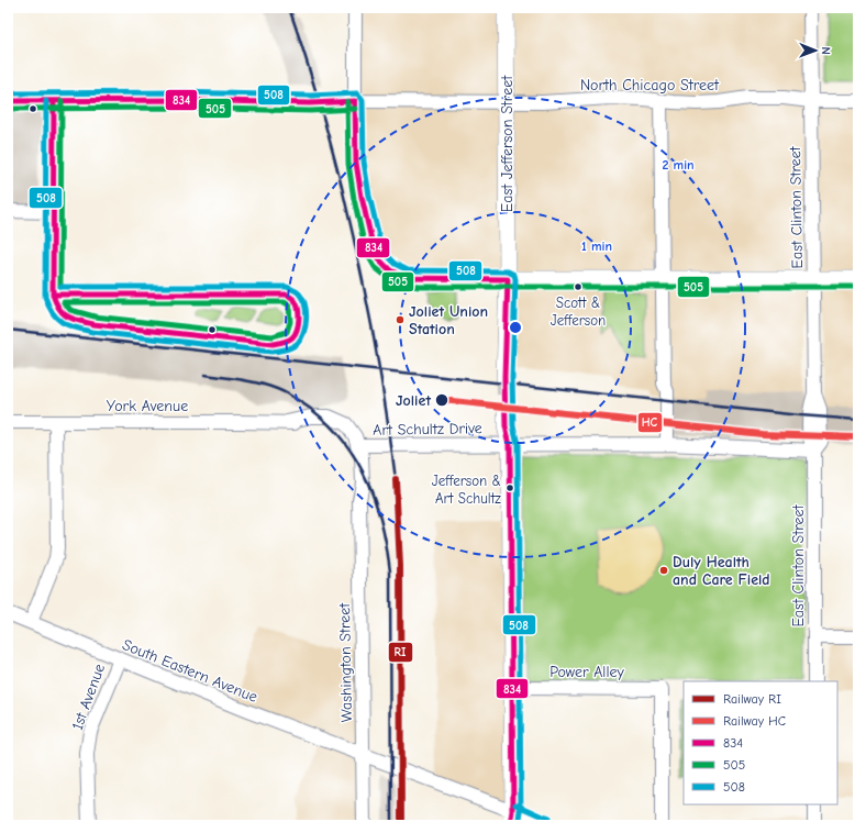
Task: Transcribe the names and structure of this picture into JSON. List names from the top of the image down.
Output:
{
  "streets": {
    "main road": ["East Jefferson Street"],
    "street": [
      "North Chicago Street",
      "East Clinton Street",
      "York Avenue",
      "Art Schultz Drive",
      "Washington Street",
      "South Eastern Avenue",
      "Power Alley",
      "1st Avenue"
    ]
  },
  "crossings": [
    ["North Chicago Street", "East Jefferson Street"],
    ["North Chicago Street", "East Clinton Street"],
    ["East Clinton Street", "Art Schultz Drive"],
    ["York Avenue", "Art Schultz Drive"],
    ["York Avenue", "Washington Street"],
    ["Art Schultz Drive", "Washington Street"],
    ["Washington Street", "South Eastern Avenue"],
    ["South Eastern Avenue", "1st Avenue"]
  ],
  "places": [
    "Scott & Jefferson",
    "Joliet Union Station",
    "Joliet",
    "Jefferson & Art Schultz",
    "Duly Health and Care Field"
  ],
  "lines": [
    "transit line 508",
    "transit line 834",
    "transit line 505",
    "rail line HC",
    "rail line RI"
  ],
  "legend": [
    "Railway RI",
    "Railway HC",
    "834",
    "505",
    "508"
  ],
  "north": "right",
  "rings": ["2 min", "1 min"]
}
